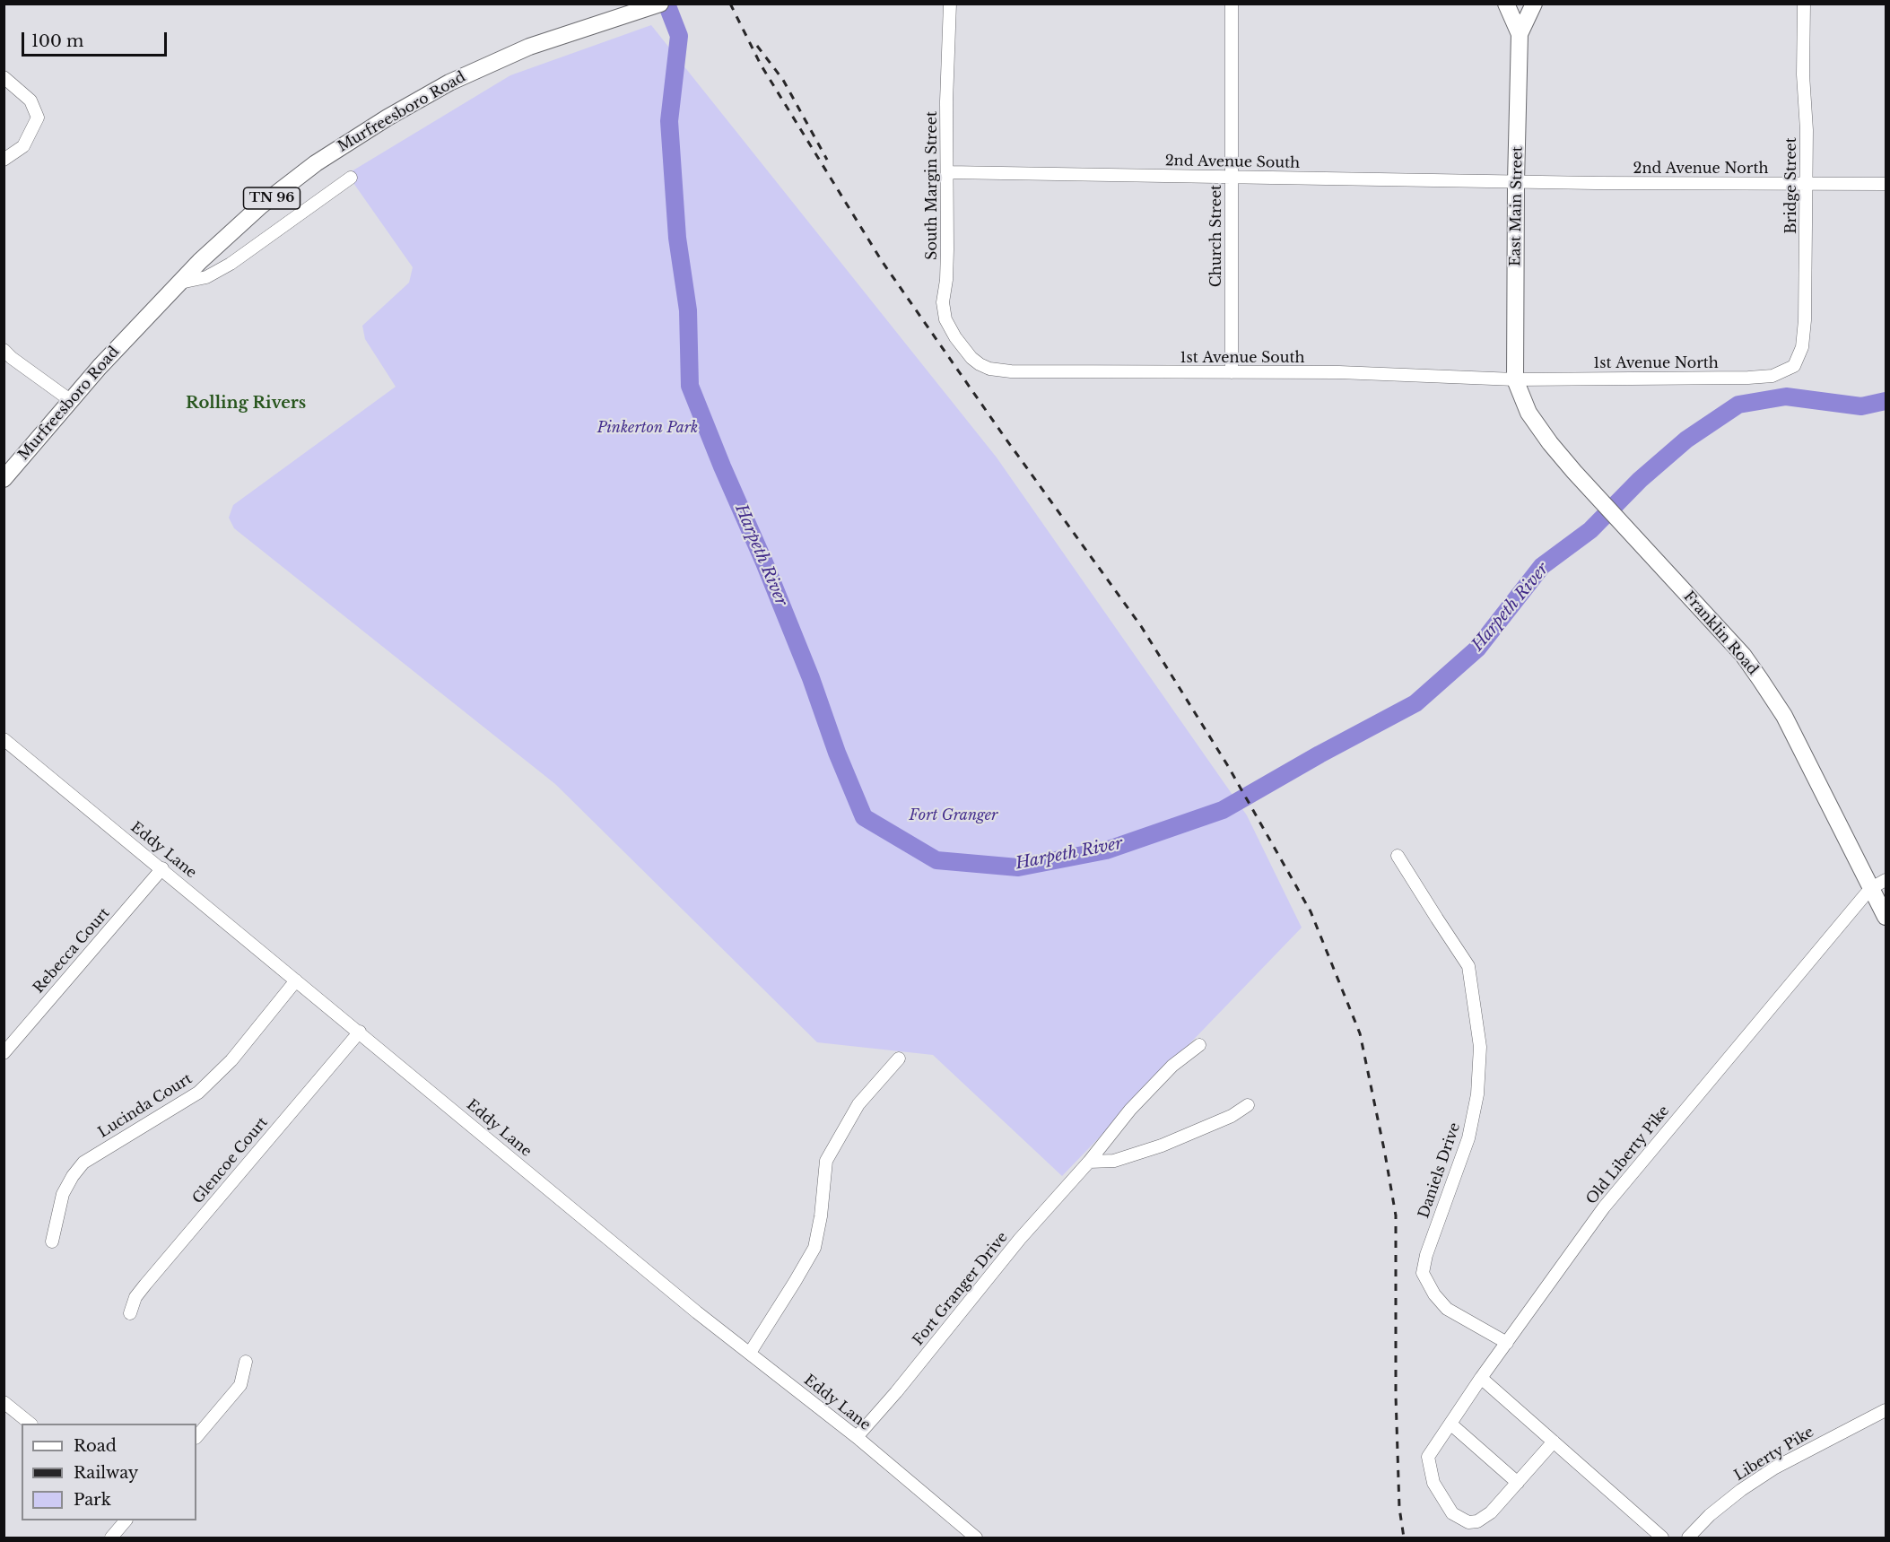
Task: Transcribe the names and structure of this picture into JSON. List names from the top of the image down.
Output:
{
  "streets": {
    "main road": [
      "Murfreesboro Road",
      "TN 96",
      "East Main Street",
      "Franklin Road"
    ],
    "street": [
      "2nd Avenue South",
      "2nd Avenue North",
      "South Margin Street",
      "Bridge Street",
      "Church Street",
      "1st Avenue South",
      "1st Avenue North",
      "Eddy Lane",
      "Rebecca Court",
      "Lucinda Court",
      "Old Liberty Pike",
      "Glencoe Court",
      "Daniels Drive",
      "Fort Granger Drive",
      "Liberty Pike"
    ]
  },
  "crossings": [
    ["2nd Avenue South", "2nd Avenue North"],
    ["2nd Avenue South", "South Margin Street"],
    ["2nd Avenue South", "East Main Street"],
    ["2nd Avenue South", "Church Street"],
    ["2nd Avenue North", "Bridge Street"],
    ["2nd Avenue North", "East Main Street"],
    ["South Margin Street", "1st Avenue South"],
    ["Bridge Street", "1st Avenue North"],
    ["East Main Street", "1st Avenue South"],
    ["East Main Street", "1st Avenue North"],
    ["East Main Street", "Franklin Road"],
    ["Church Street", "1st Avenue South"],
    ["1st Avenue South", "1st Avenue North"],
    ["1st Avenue South", "Franklin Road"],
    ["1st Avenue North", "Franklin Road"],
    ["Franklin Road", "Old Liberty Pike"],
    ["Eddy Lane", "Rebecca Court"],
    ["Eddy Lane", "Lucinda Court"],
    ["Eddy Lane", "Glencoe Court"],
    ["Eddy Lane", "Fort Granger Drive"],
    ["Old Liberty Pike", "Daniels Drive"]
  ],
  "districts": ["Rolling Rivers"],
  "water": ["Harpeth River"],
  "parks": ["Pinkerton Park", "Fort Granger"],
  "legend": ["Road", "Railway", "Park"],
  "scale_bar": "100 m"
}
